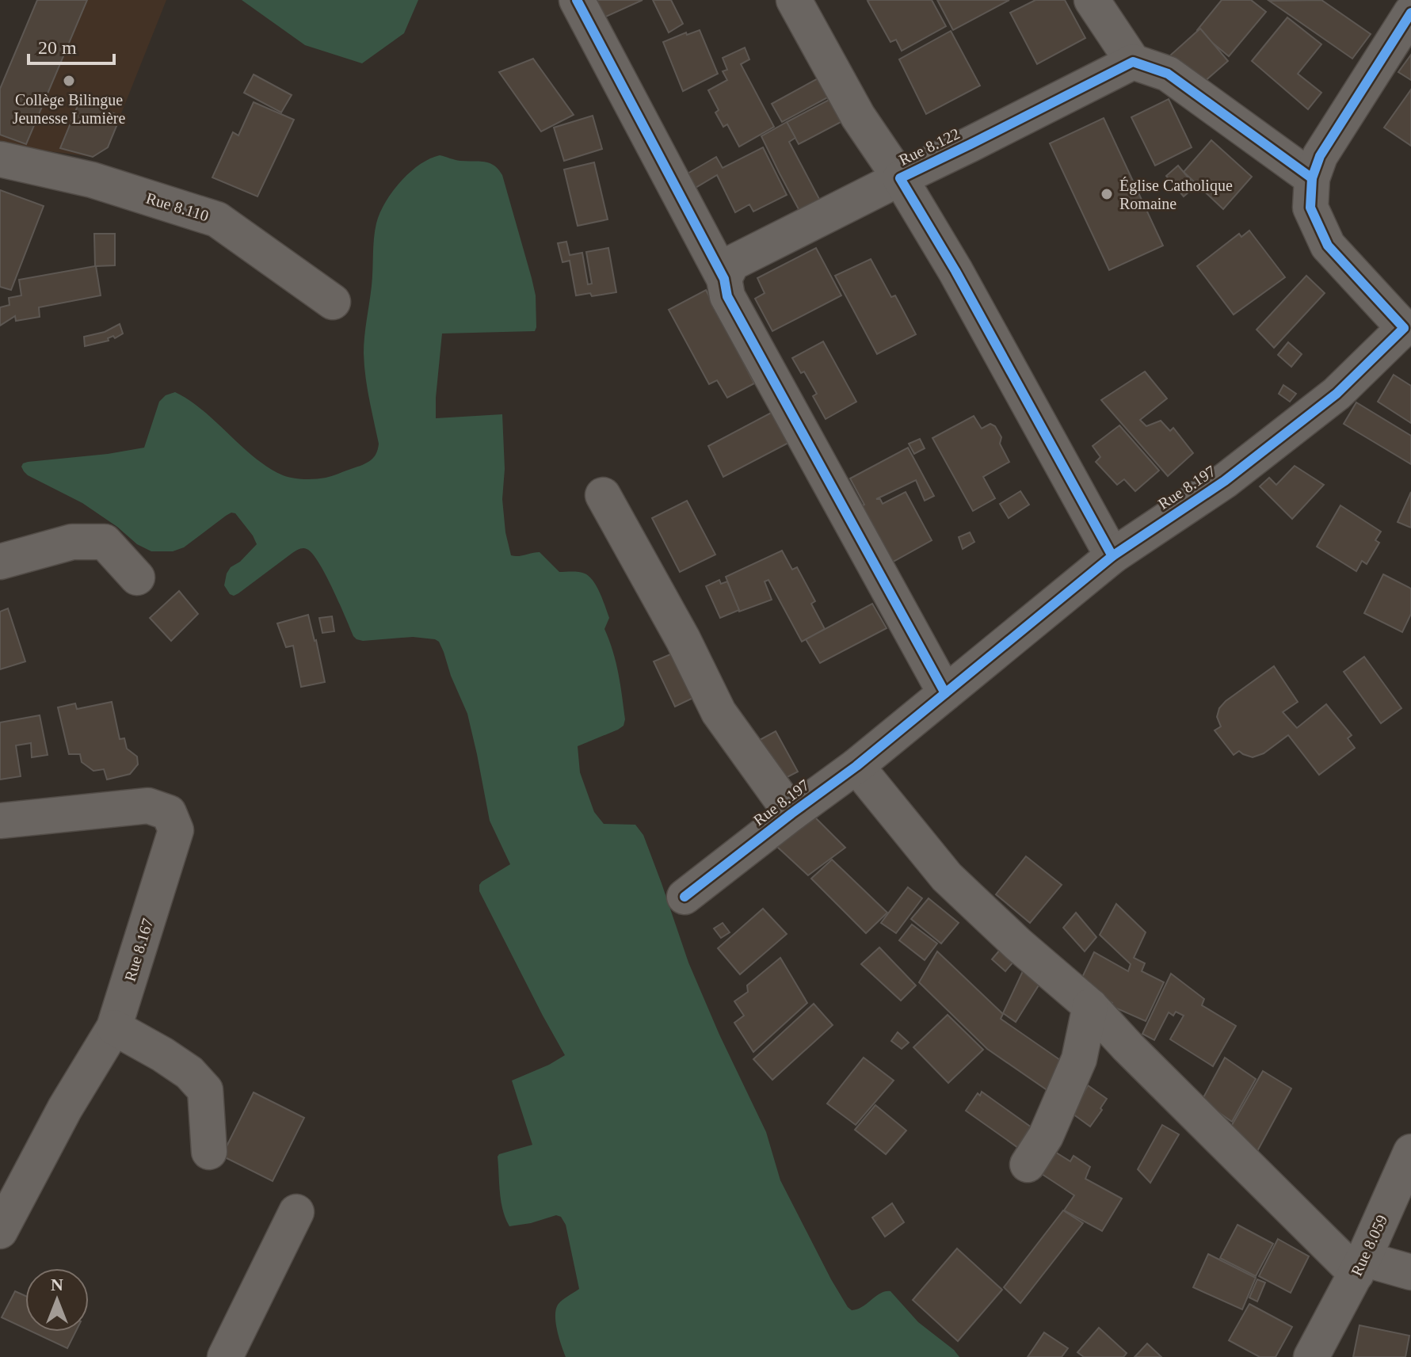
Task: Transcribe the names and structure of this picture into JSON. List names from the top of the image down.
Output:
{
  "streets": {
    "street": [
      "Rue 8.122",
      "Rue 8.110",
      "Rue 8.197",
      "Rue 8.167",
      "Rue 8.059"
    ]
  },
  "crossings": [
    ["Rue 8.122", "Rue 8.197"]
  ],
  "places": ["Collège Bilingue Jeunesse Lumière", "Église Catholique Romaine"],
  "scale_bar": "20 m",
  "north": "top"
}
